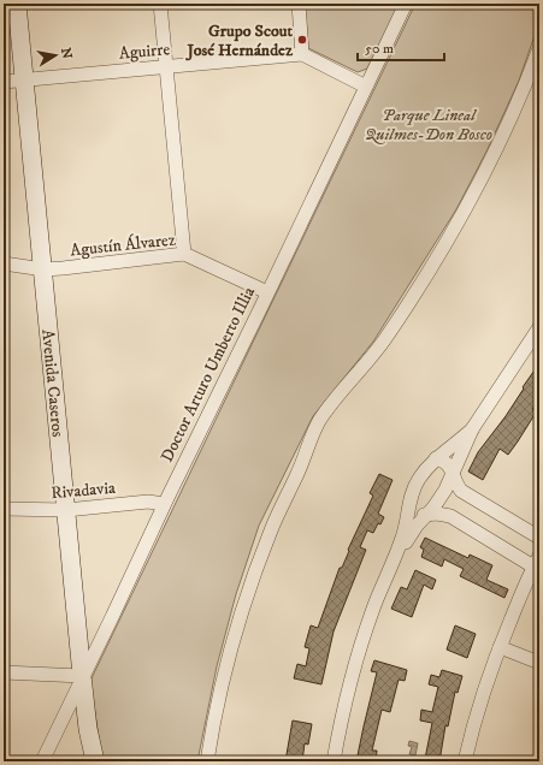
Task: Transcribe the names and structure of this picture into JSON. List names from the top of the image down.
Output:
{
  "streets": {
    "street": [
      "Aguirre",
      "Agustín Álvarez",
      "Doctor Arturo Umberto Illia",
      "Avenida Caseros",
      "Rivadavia"
    ]
  },
  "crossings": [
    ["Aguirre", "Avenida Caseros"],
    ["Agustín Álvarez", "Doctor Arturo Umberto Illia"],
    ["Agustín Álvarez", "Avenida Caseros"],
    ["Doctor Arturo Umberto Illia", "Avenida Caseros"],
    ["Doctor Arturo Umberto Illia", "Rivadavia"],
    ["Avenida Caseros", "Rivadavia"]
  ],
  "parks": ["Parque Lineal Quilmes-Don Bosco"],
  "places": ["Grupo Scout José Hernández"],
  "scale_bar": "50 m",
  "north": "right"
}
